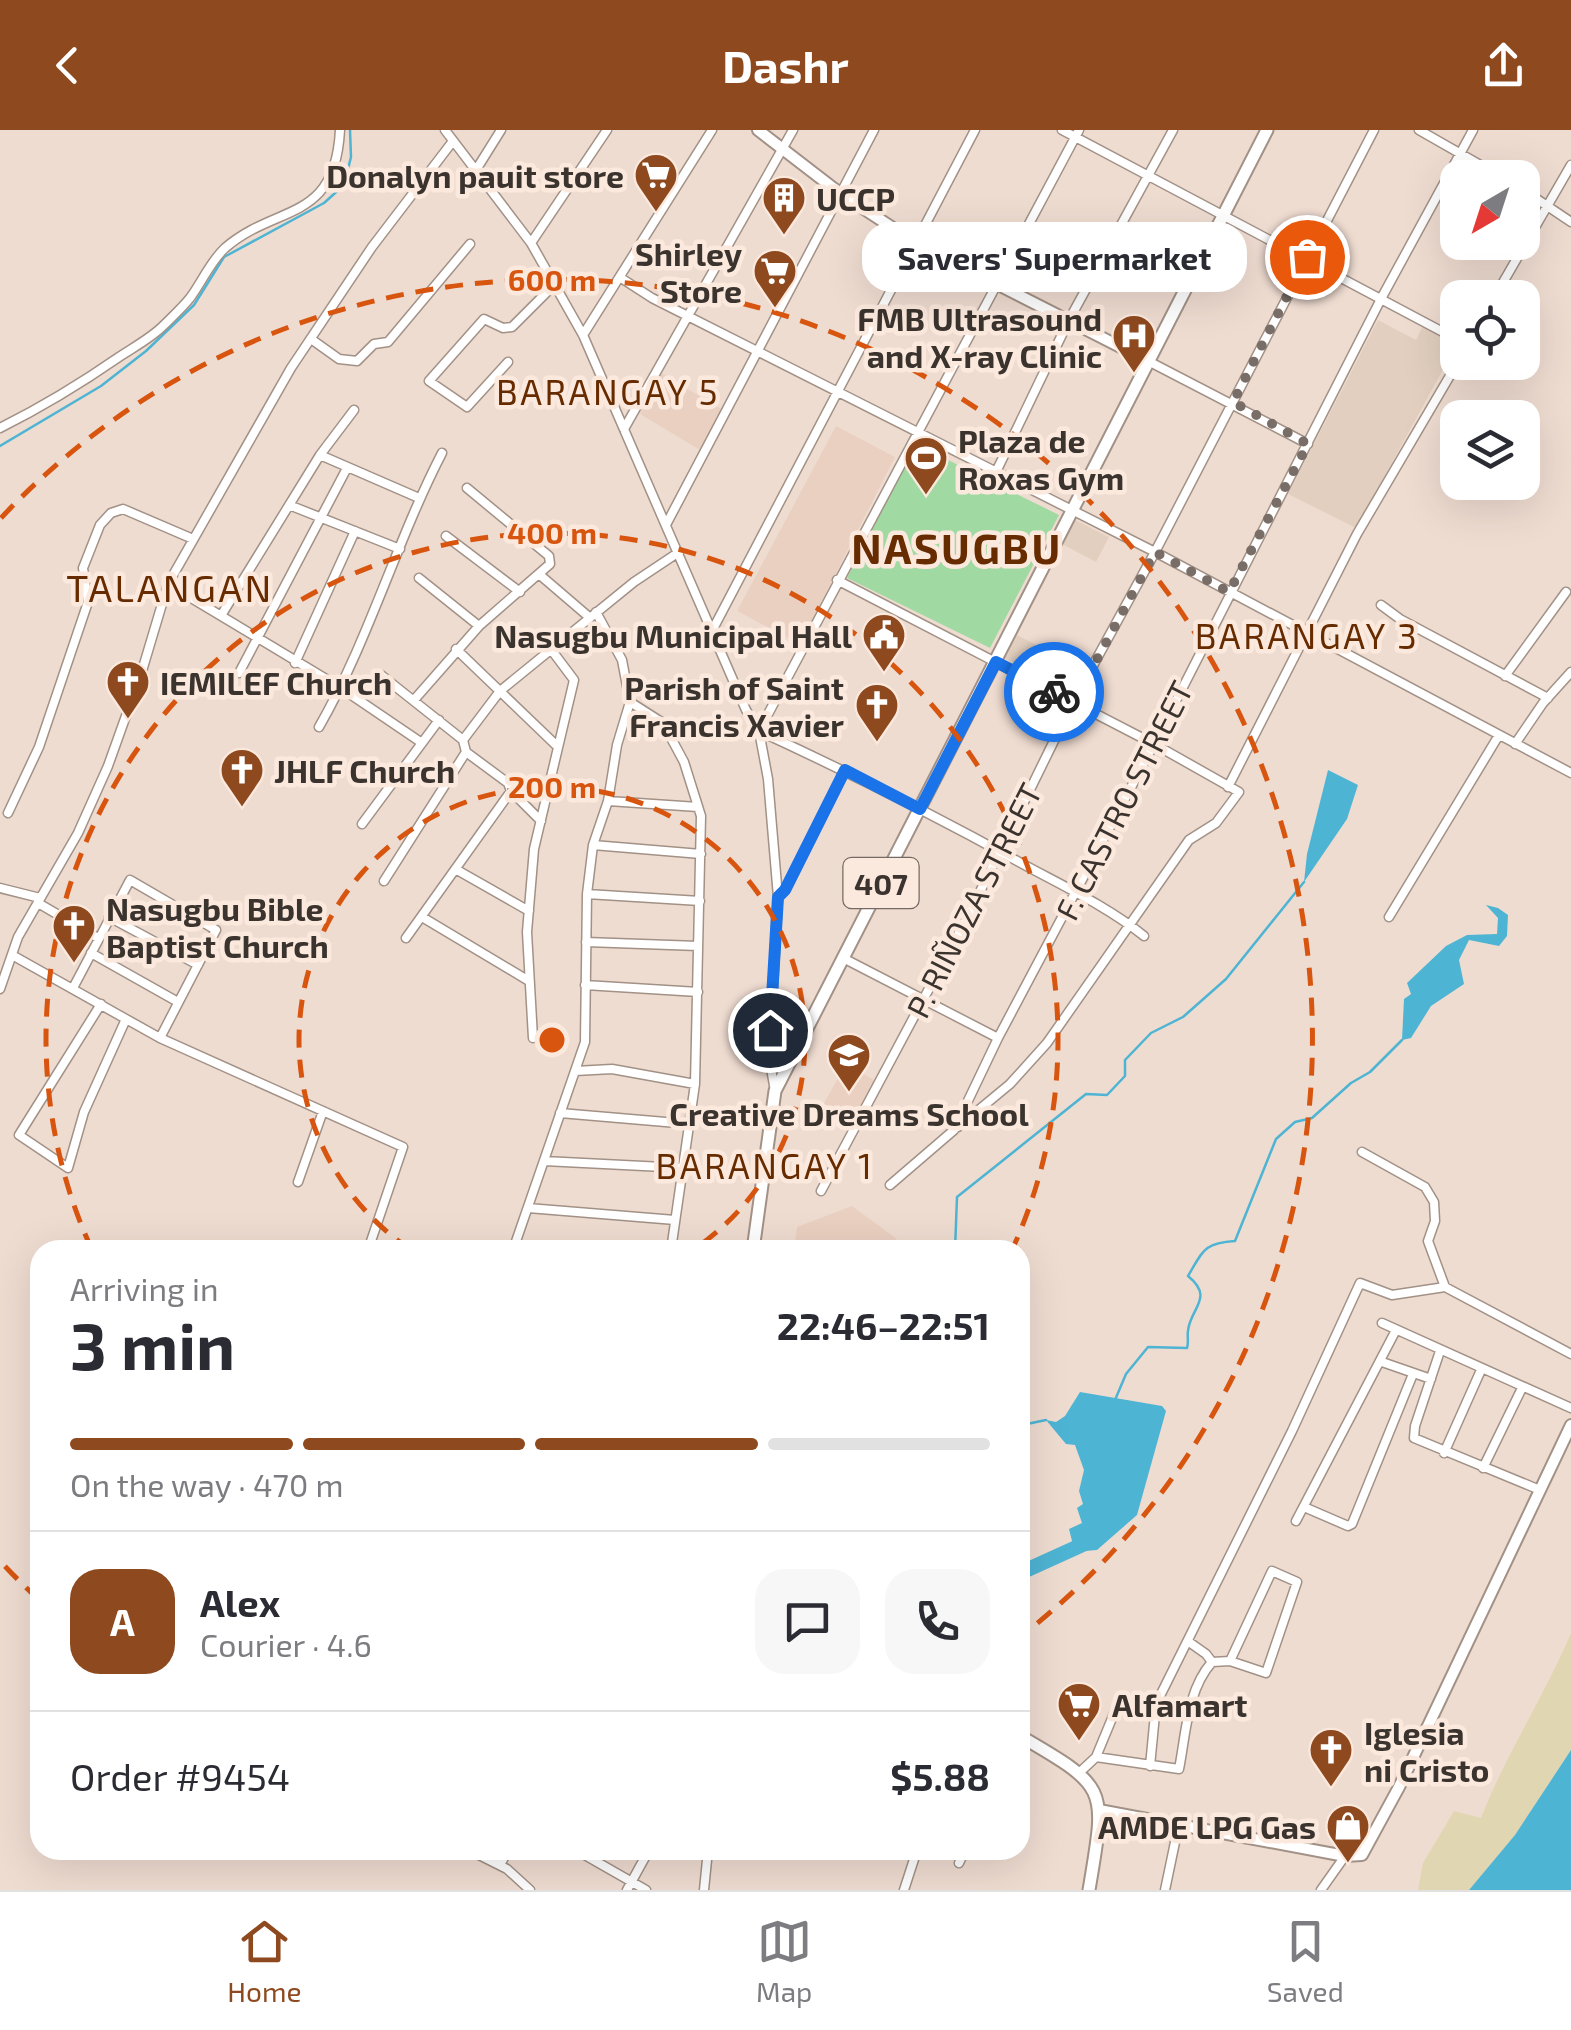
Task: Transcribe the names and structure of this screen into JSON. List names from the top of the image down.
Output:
{
  "streets": {
    "main road": ["407"],
    "street": ["F. CASTRO STREET", "P. RIÑOZA STREET"]
  },
  "districts": [
    "BARANGAY 5",
    "NASUGBU",
    "TALANGAN",
    "BARANGAY 3",
    "BARANGAY 1"
  ],
  "places": {
    "supermarket": ["Donalyn pauit store", "Shirley Store", "Alfamart"],
    "building": ["UCCP"],
    "other": ["Savers' Supermarket"],
    "hospital": ["FMB Ultrasound and X-ray Clinic"],
    "sports": ["Plaza de Roxas Gym"],
    "public building": ["Nasugbu Municipal Hall"],
    "church": [
      "IEMILEF Church",
      "Parish of Saint Francis Xavier",
      "JHLF Church",
      "Nasugbu Bible Baptist Church",
      "Iglesia ni Cristo"
    ],
    "school or university": ["Creative Dreams School"],
    "shop": ["AMDE LPG Gas"]
  },
  "north": "bottom left",
  "page": {
    "header": "Dashr",
    "bubble": "Savers' Supermarket",
    "heading": ["3 min", "Arriving in", "22:46–22:51"],
    "panel": [
      "Alex",
      "Courier · 4.6",
      "Order #9454",
      "$5.88"
    ],
    "bar": "On the way · 470 m",
    "round": "A",
    "tabs": ["Home", "Map", "Saved"]
  },
  "rings": ["600 m", "400 m", "200 m"]
}
